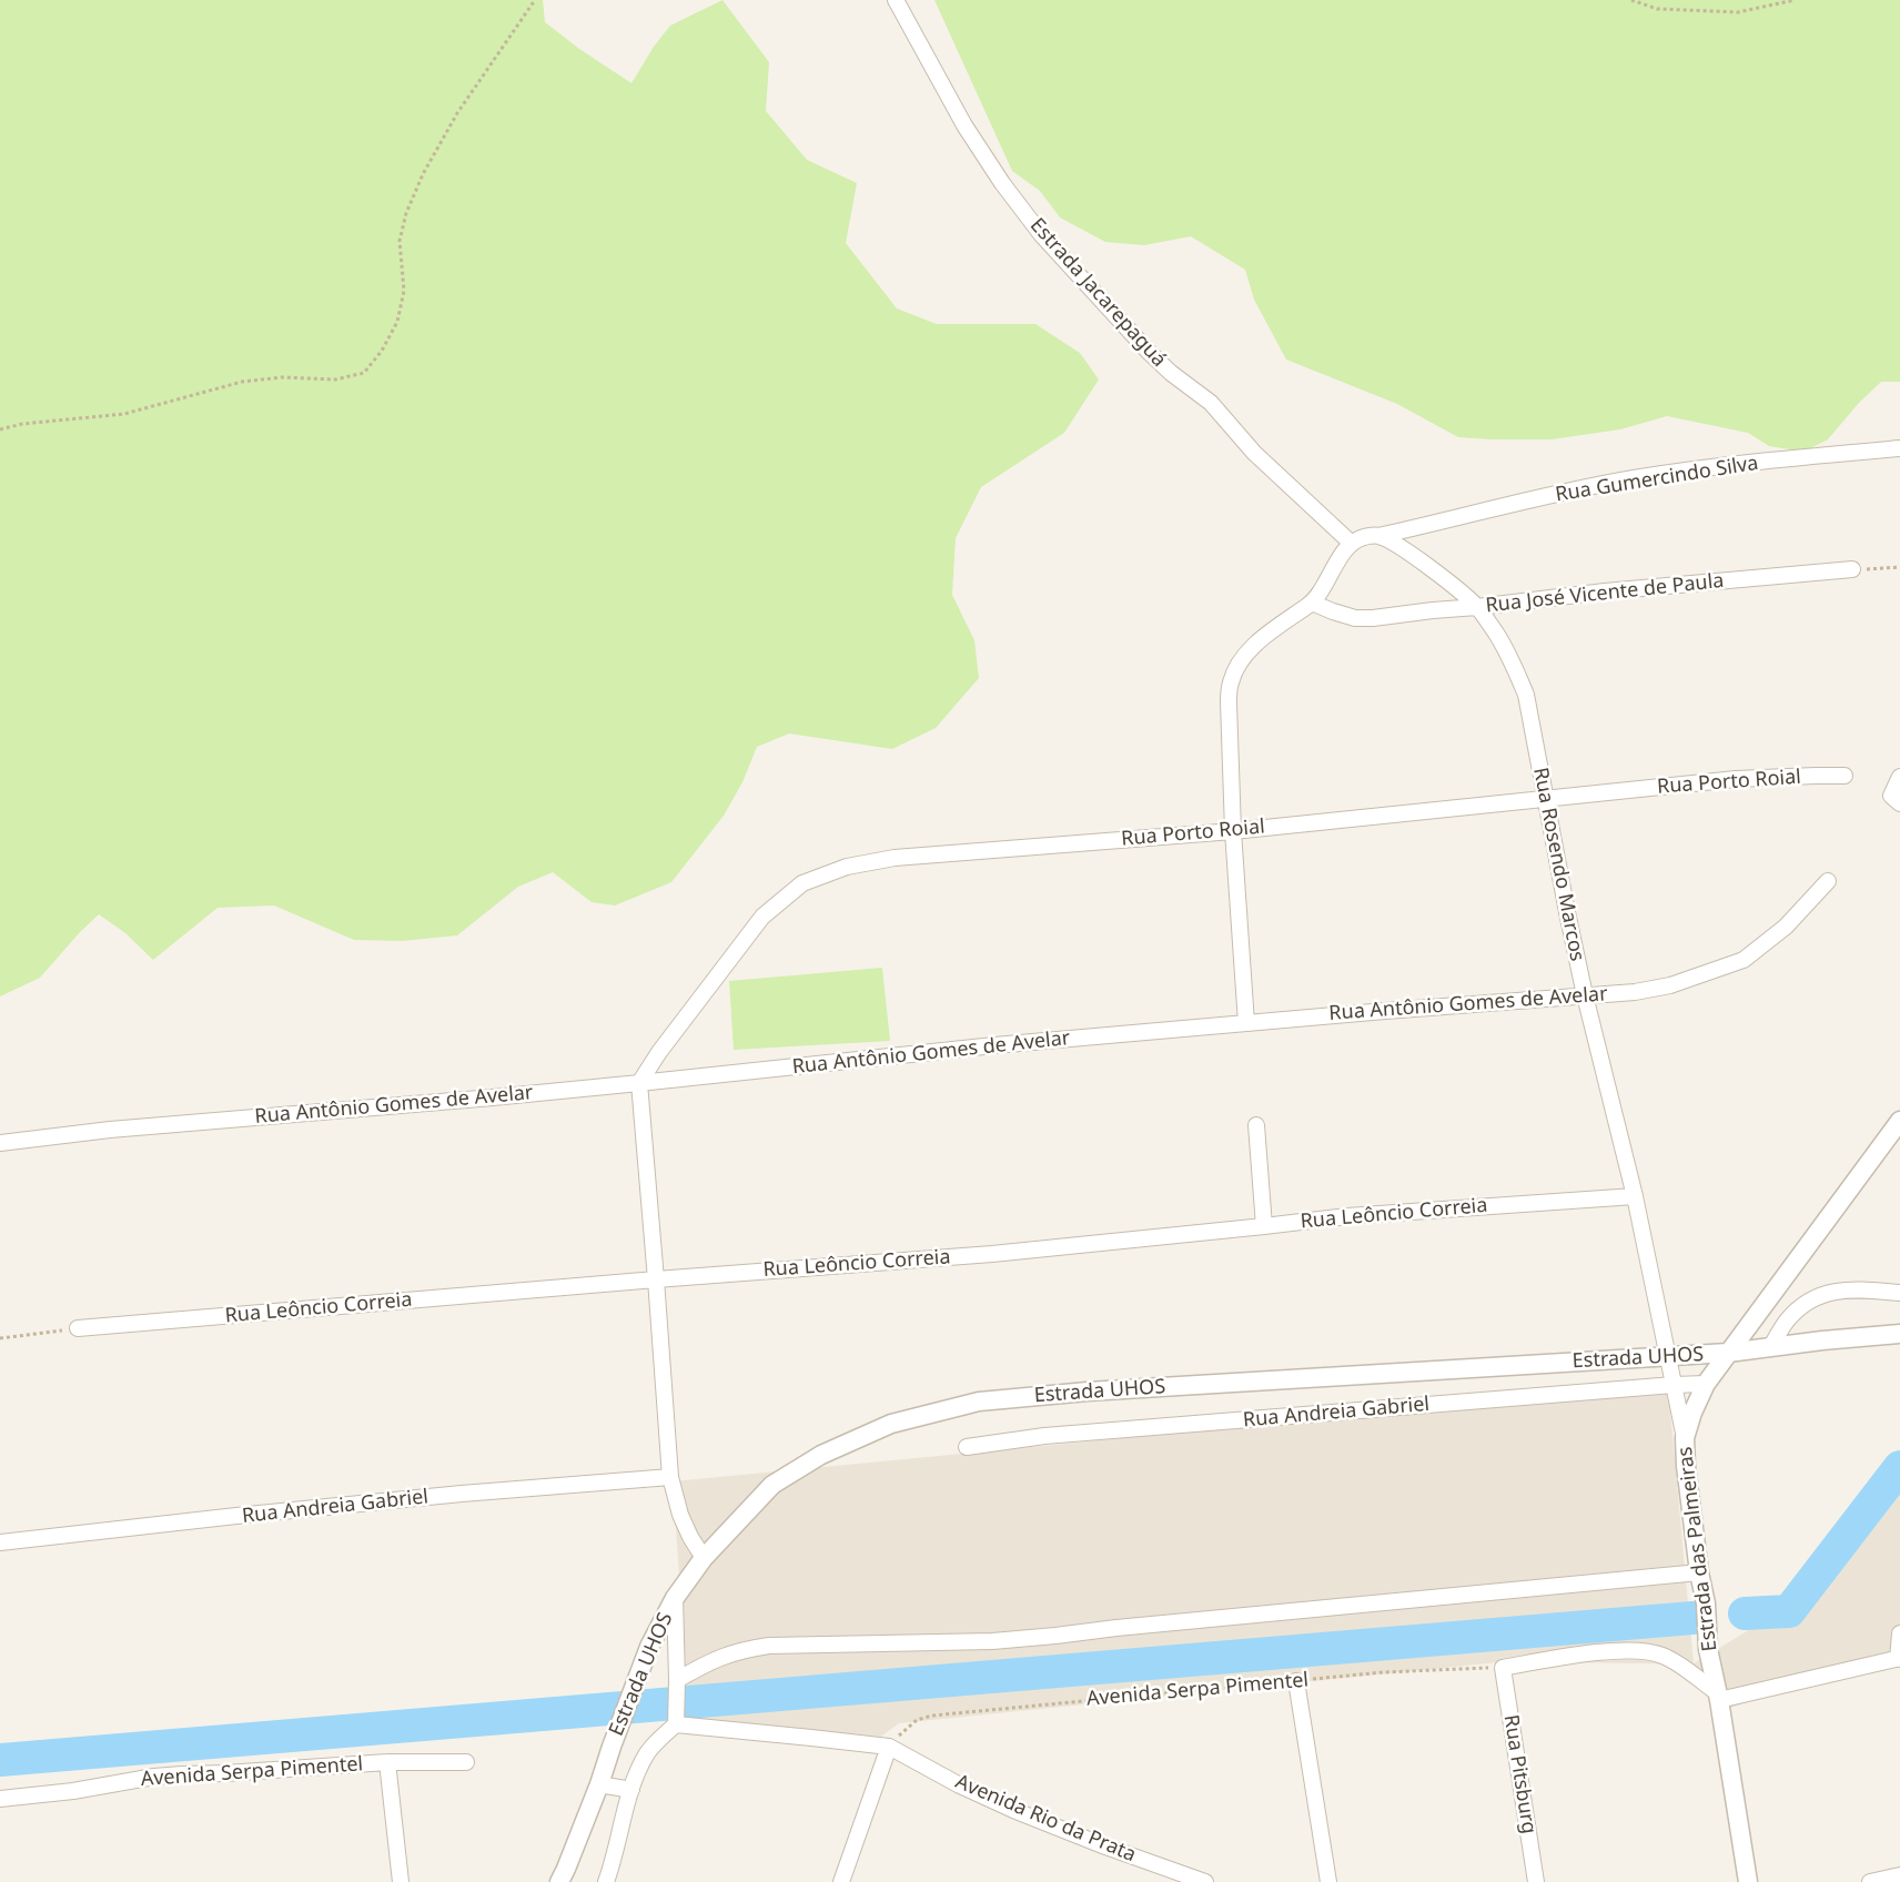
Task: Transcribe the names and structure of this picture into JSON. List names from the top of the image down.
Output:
{
  "streets": {
    "street": [
      "Estrada Jacarepaguá",
      "Rua Gumercindo Silva",
      "Rua José Vicente de Paula",
      "Rua Porto Roial",
      "Rua Rosendo Marcos",
      "Rua Antônio Gomes de Avelar",
      "Rua Leôncio Correia",
      "Estrada UHOS",
      "Rua Andreia Gabriel",
      "Estrada das Palmeiras",
      "Avenida Serpa Pimentel",
      "Rua Pitsburg",
      "Avenida Rio da Prata"
    ]
  },
  "crossings": [
    ["Rua Gumercindo Silva", "Rua Rosendo Marcos"],
    ["Rua José Vicente de Paula", "Rua Rosendo Marcos"],
    ["Rua Porto Roial", "Rua Rosendo Marcos"],
    ["Rua Porto Roial", "Rua Antônio Gomes de Avelar"],
    ["Rua Rosendo Marcos", "Rua Antônio Gomes de Avelar"],
    ["Rua Rosendo Marcos", "Rua Leôncio Correia"],
    ["Rua Rosendo Marcos", "Estrada UHOS"],
    ["Rua Rosendo Marcos", "Rua Andreia Gabriel"],
    ["Rua Rosendo Marcos", "Estrada das Palmeiras"],
    ["Estrada UHOS", "Estrada das Palmeiras"],
    ["Rua Andreia Gabriel", "Estrada das Palmeiras"],
    ["Avenida Serpa Pimentel", "Rua Pitsburg"],
    ["Avenida Serpa Pimentel", "Avenida Rio da Prata"]
  ]
}
